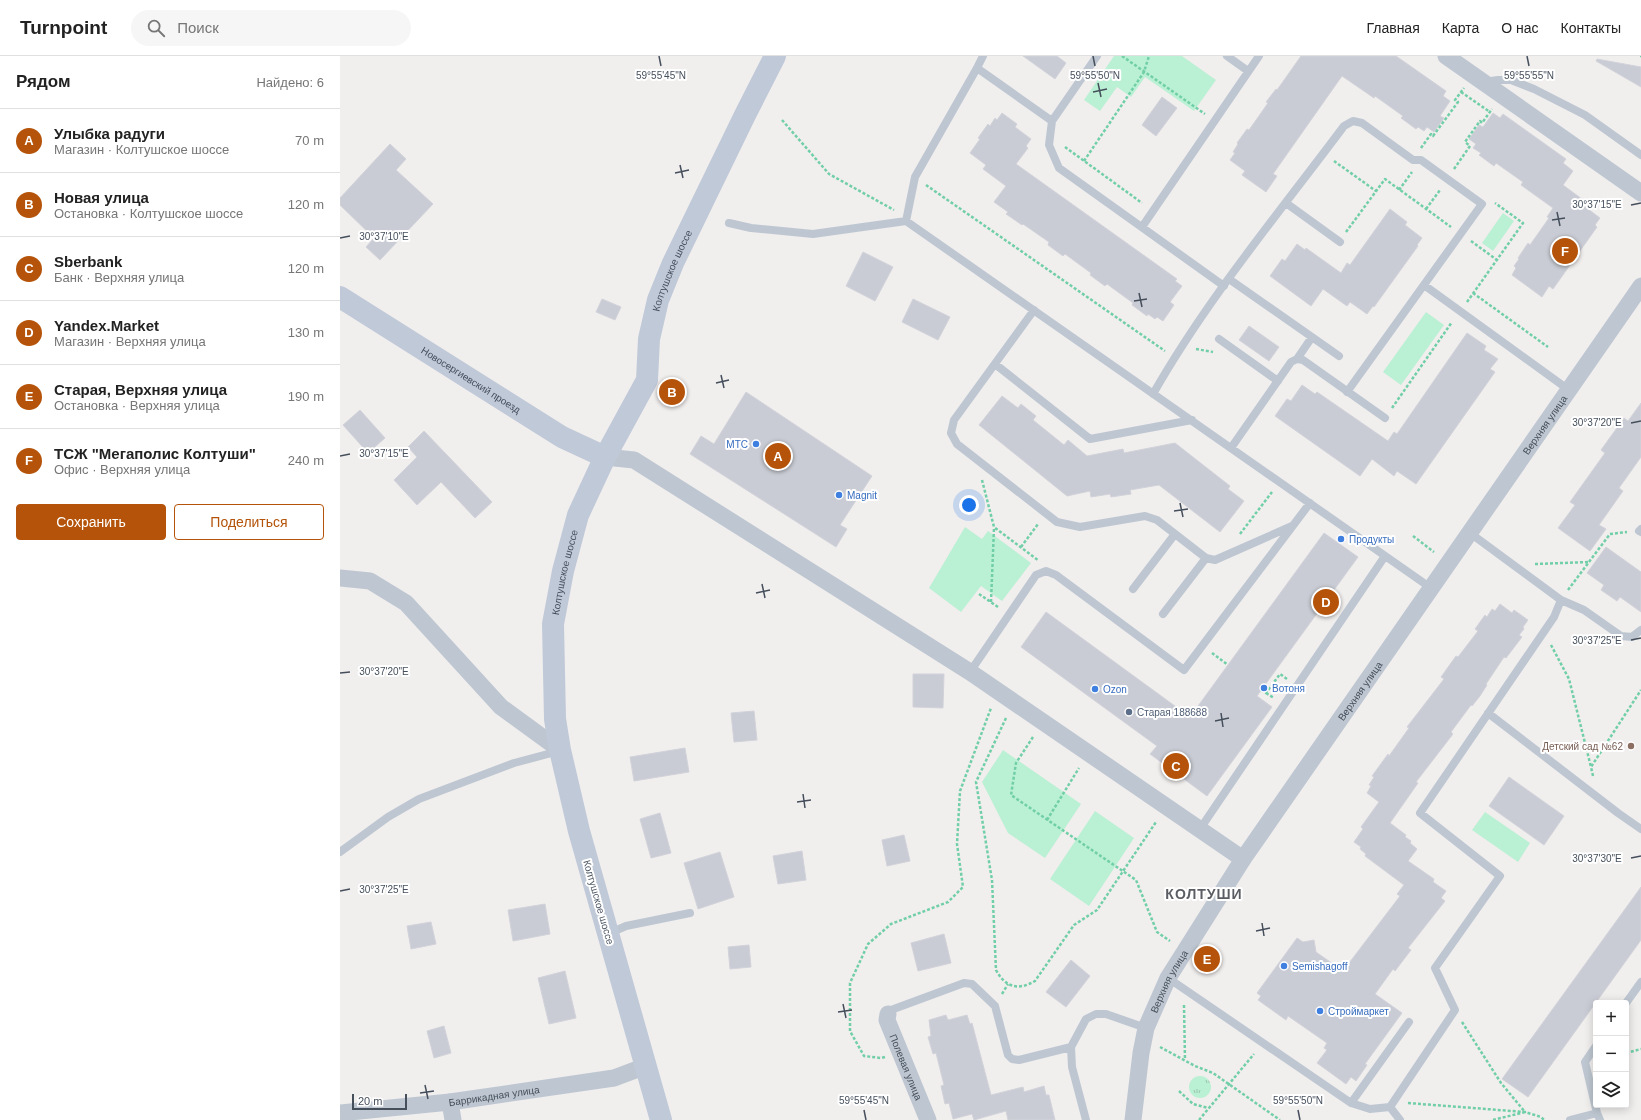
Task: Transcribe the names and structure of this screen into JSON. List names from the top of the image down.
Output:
{
  "streets": {
    "main road": ["Колтушское шоссе", "Новосергиевский проезд"],
    "street": ["Верхняя улица", "Полевая улица", "Баррикадная улица"]
  },
  "crossings": [
    ["Колтушское шоссе", "Новосергиевский проезд"],
    ["Колтушское шоссе", "Баррикадная улица"]
  ],
  "districts": ["КОЛТУШИ"],
  "places": [
    "МТС",
    "Magnit",
    "Продукты",
    "Вотоня",
    "Ozon",
    "Старая 188688",
    "Детский сад №62",
    "Semishagoff",
    "Строймаркет"
  ],
  "scale_bar": "20 m",
  "page": {
    "header": "Turnpoint",
    "search": "Поиск",
    "nav": [
      "Главная",
      "Карта",
      "О нас",
      "Контакты"
    ],
    "heading": ["Рядом", "Найдено: 6"],
    "list": [
      {
        "mark": "A",
        "name": "Улыбка радуги",
        "note": "Магазин · Колтушское шоссе",
        "value": "70 m"
      },
      {
        "mark": "B",
        "name": "Новая улица",
        "note": "Остановка · Колтушское шоссе",
        "value": "120 m"
      },
      {
        "mark": "C",
        "name": "Sberbank",
        "note": "Банк · Верхняя улица",
        "value": "120 m"
      },
      {
        "mark": "D",
        "name": "Yandex.Market",
        "note": "Магазин · Верхняя улица",
        "value": "130 m"
      },
      {
        "mark": "E",
        "name": "Старая, Верхняя улица",
        "note": "Остановка · Верхняя улица",
        "value": "190 m"
      },
      {
        "mark": "F",
        "name": "ТСЖ \"Мегаполис Колтуши\"",
        "note": "Офис · Верхняя улица",
        "value": "240 m"
      }
    ],
    "pins": [
      "F",
      "B",
      "A",
      "D",
      "C",
      "E"
    ],
    "buttons": ["Сохранить", "Поделиться"],
    "map_buttons": ["+", "−"],
    "scale": "20 m"
  },
  "coordinates": [
    "59°55'45\"N",
    "59°55'50\"N",
    "59°55'55\"N",
    "30°37'15\"E",
    "30°37'10\"E",
    "30°37'20\"E",
    "30°37'25\"E",
    "30°37'30\"E"
  ]
}
